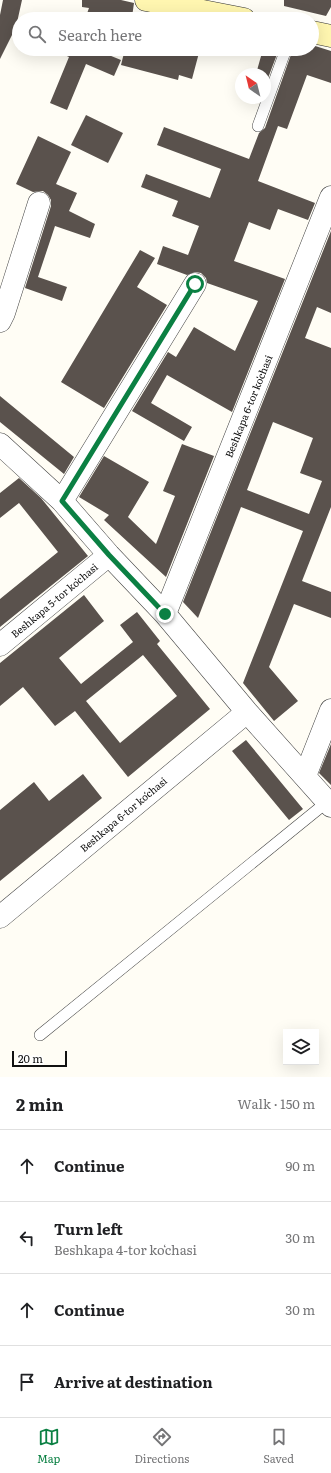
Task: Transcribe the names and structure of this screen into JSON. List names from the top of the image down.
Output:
{
  "streets": {
    "street": ["Beshkapa 6-tor koʻchasi", "Beshkapa 5-tor koʻchasi"]
  },
  "scale_bar": "20 m",
  "north": "top left",
  "page": {
    "search": "Search here",
    "scale": "20 m",
    "heading": ["2 min", "Walk · 150 m"],
    "list": [
      ["Continue", "90 m"],
      ["Turn left", "Beshkapa 4-tor koʻchasi", "30 m"],
      ["Continue", "30 m"],
      "Arrive at destination"
    ],
    "nav": ["Map", "Directions", "Saved"]
  }
}
